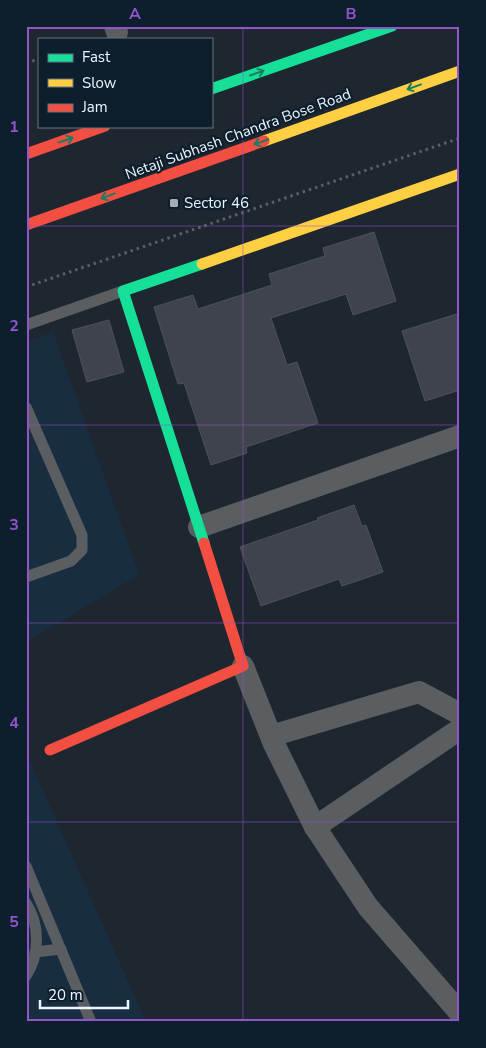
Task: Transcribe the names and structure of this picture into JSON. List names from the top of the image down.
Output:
{
  "streets": {
    "street": ["Netaji Subhash Chandra Bose Road"]
  },
  "places": {
    "transit": ["Sector 46"]
  },
  "legend": ["Fast", "Slow", "Jam"],
  "scale_bar": "20 m",
  "grid": {
    "columns": ["A", "B"],
    "rows": [
      "1",
      "2",
      "3",
      "4",
      "5"
    ]
  }
}
